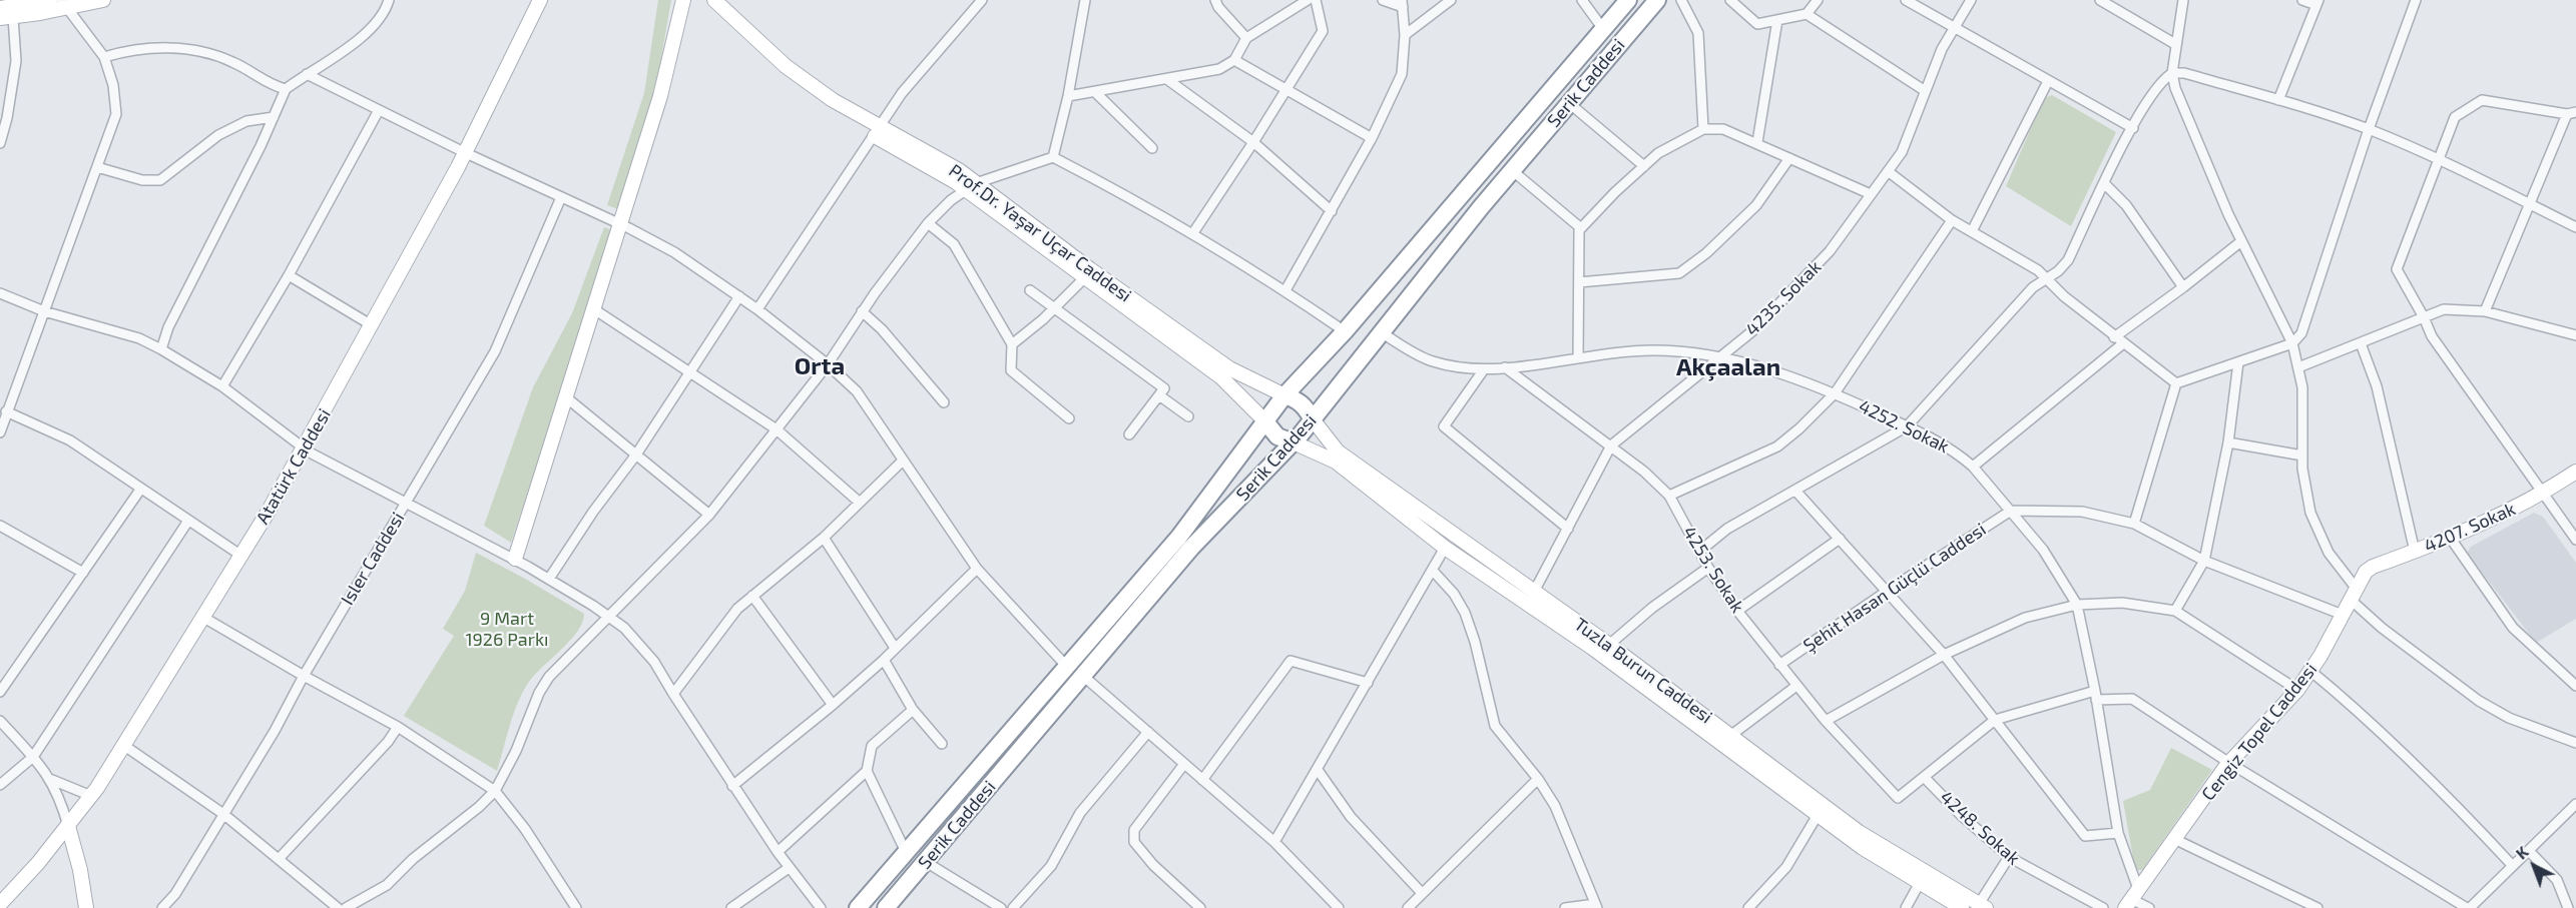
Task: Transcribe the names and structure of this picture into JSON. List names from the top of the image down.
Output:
{
  "streets": {
    "highway": ["Serik Caddesi"],
    "main road": [
      "Prof.Dr. Yaşar Uçar Caddesi",
      "Atatürk Caddesi",
      "4207. Sokak",
      "Tuzla Burun Caddesi",
      "Cengiz Topel Caddesi"
    ],
    "street": [
      "4235. Sokak",
      "4252. Sokak",
      "Isler Caddesi",
      "4253. Sokak",
      "Şehit Hasan Güçlü Caddesi",
      "4248. Sokak"
    ]
  },
  "crossings": [
    ["Serik Caddesi", "Prof.Dr. Yaşar Uçar Caddesi"],
    ["Serik Caddesi", "4252. Sokak"],
    ["Serik Caddesi", "Tuzla Burun Caddesi"],
    ["Prof.Dr. Yaşar Uçar Caddesi", "Tuzla Burun Caddesi"],
    ["4235. Sokak", "4252. Sokak"],
    ["4235. Sokak", "4253. Sokak"],
    ["4235. Sokak", "Tuzla Burun Caddesi"],
    ["4252. Sokak", "4253. Sokak"],
    ["4252. Sokak", "Şehit Hasan Güçlü Caddesi"],
    ["4252. Sokak", "Cengiz Topel Caddesi"],
    ["4207. Sokak", "Cengiz Topel Caddesi"],
    ["4253. Sokak", "Şehit Hasan Güçlü Caddesi"],
    ["4253. Sokak", "4248. Sokak"]
  ],
  "districts": ["Orta", "Akçaalan"],
  "parks": ["9 Mart 1926 Parkı"],
  "north": "top left"
}
